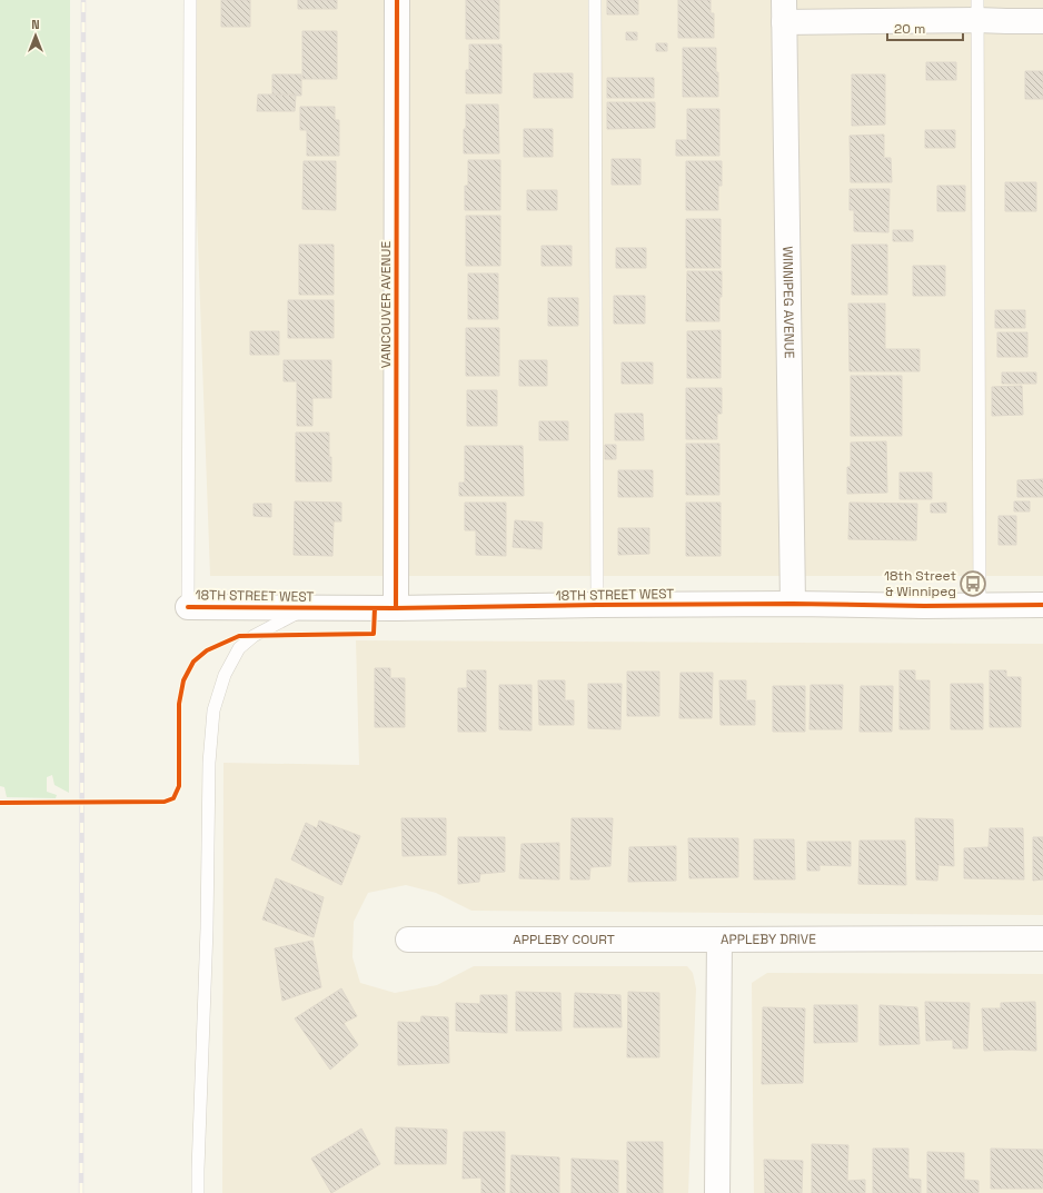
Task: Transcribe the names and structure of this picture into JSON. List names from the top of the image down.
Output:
{
  "streets": {
    "street": [
      "WINNIPEG AVENUE",
      "VANCOUVER AVENUE",
      "18TH STREET WEST",
      "APPLEBY COURT",
      "APPLEBY DRIVE"
    ]
  },
  "crossings": [
    ["WINNIPEG AVENUE", "18TH STREET WEST"],
    ["VANCOUVER AVENUE", "18TH STREET WEST"],
    ["APPLEBY COURT", "APPLEBY DRIVE"]
  ],
  "places": {
    "bus stop": ["18th Street & Winnipeg"]
  },
  "scale_bar": "20 m",
  "north": "top"
}
